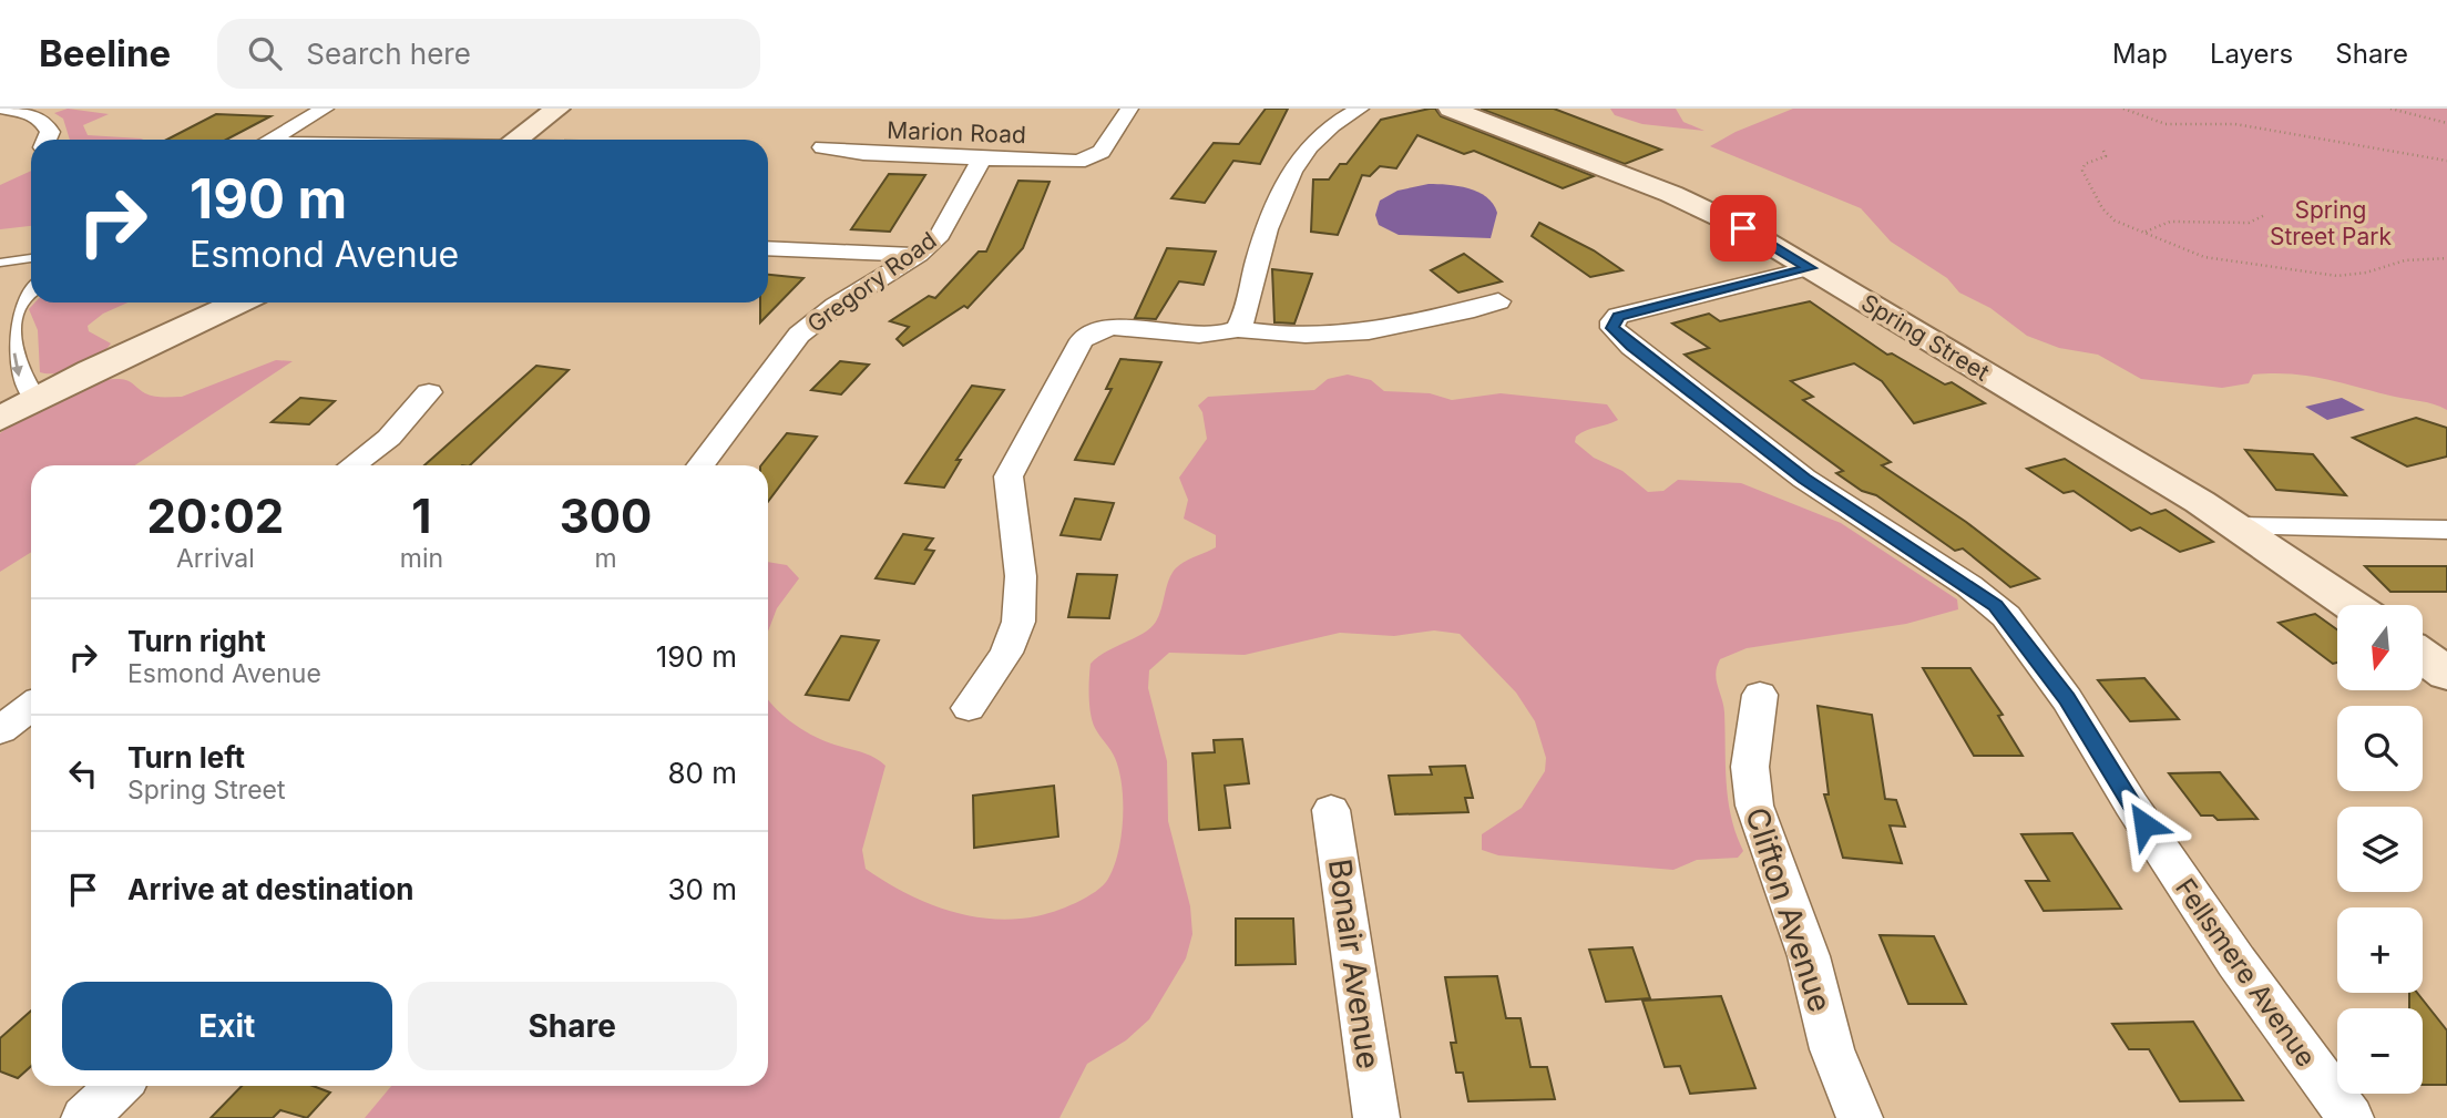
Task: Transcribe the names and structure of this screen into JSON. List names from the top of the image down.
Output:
{
  "streets": {
    "street": [
      "Marion Road",
      "Gregory Road",
      "Spring Street",
      "Clifton Avenue",
      "Bonair Avenue",
      "Fellsmere Avenue"
    ]
  },
  "crossings": [
    ["Marion Road", "Gregory Road"],
    ["Spring Street", "Fellsmere Avenue"]
  ],
  "parks": ["Spring Street Park"],
  "north": "bottom",
  "page": {
    "header": "Beeline",
    "search": "Search here",
    "nav": ["Map", "Layers", "Share"],
    "turn": ["190 m", "Esmond Avenue"],
    "eta": [
      "20:02",
      "Arrival",
      "1",
      "min",
      "300",
      "m"
    ],
    "list": [
      {
        "name": "Turn right",
        "note": "Esmond Avenue",
        "value": "190 m"
      },
      {
        "name": "Turn left",
        "note": "Spring Street",
        "value": "80 m"
      },
      {
        "name": "Arrive at destination",
        "value": "30 m"
      }
    ],
    "map_buttons": ["+", "−"],
    "buttons": ["Exit", "Share"]
  }
}
